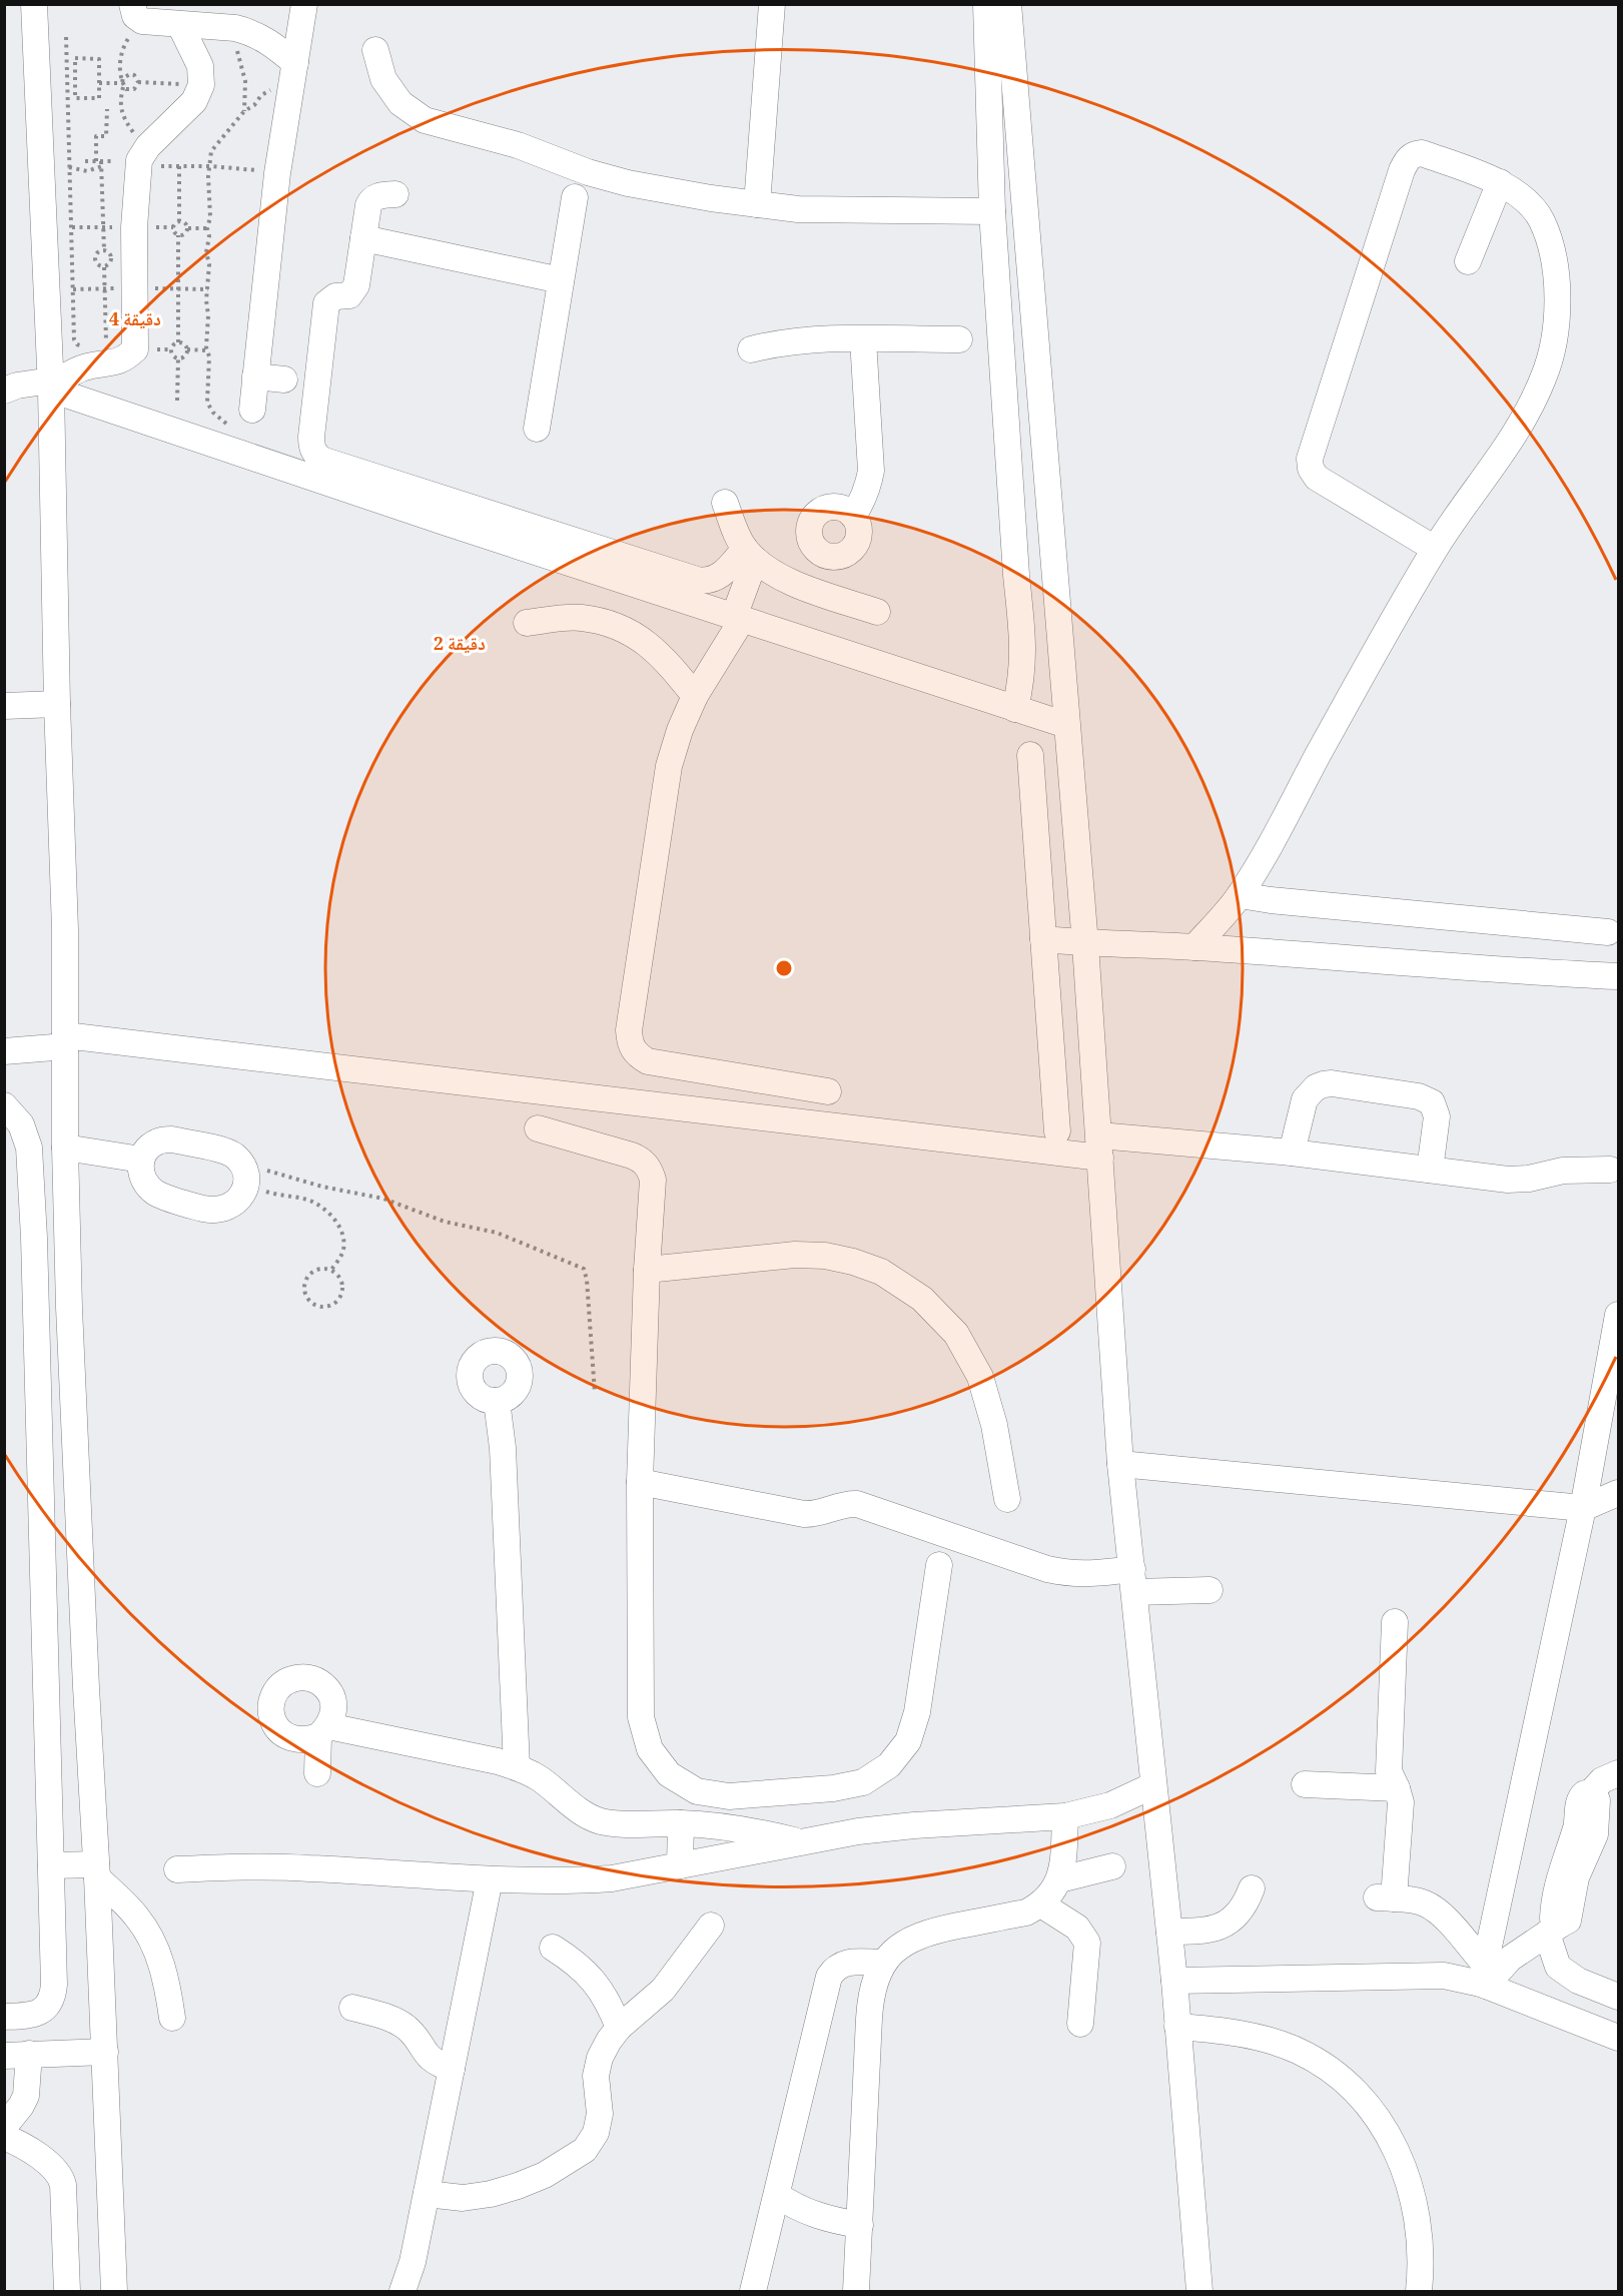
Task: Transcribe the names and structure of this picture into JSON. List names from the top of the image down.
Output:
{
  "rings": ["4 دقيقة", "2 دقيقة"]
}
